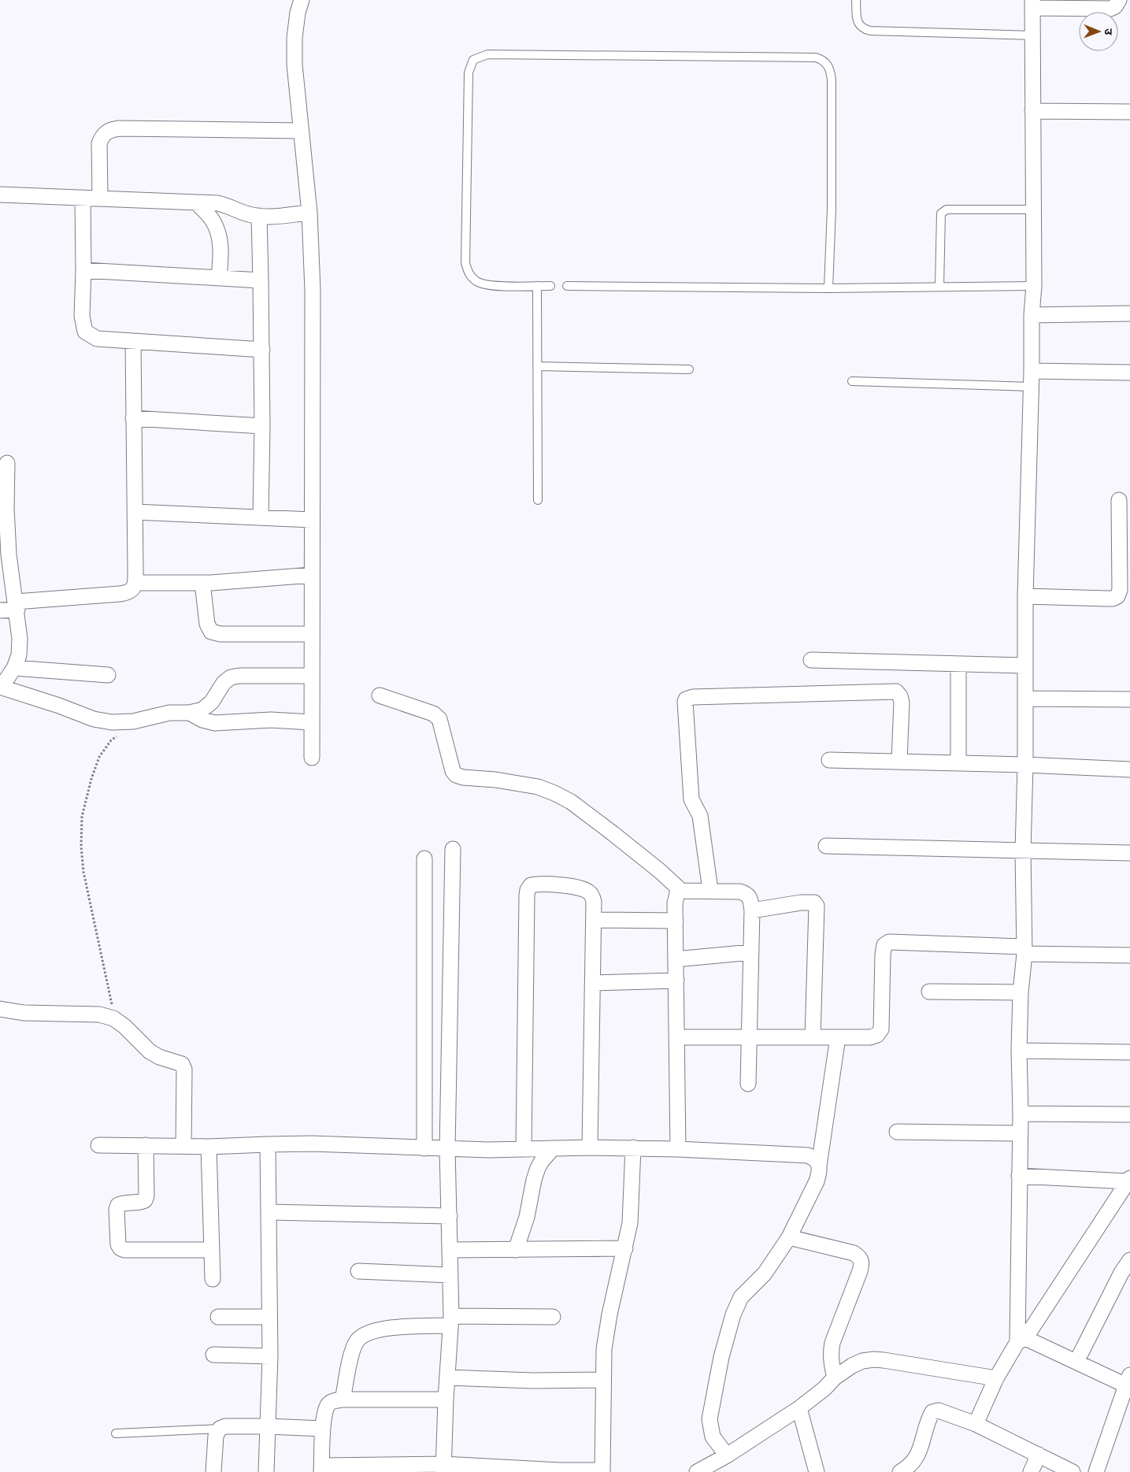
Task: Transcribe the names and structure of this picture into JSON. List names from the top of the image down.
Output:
{
  "north": "right"
}
